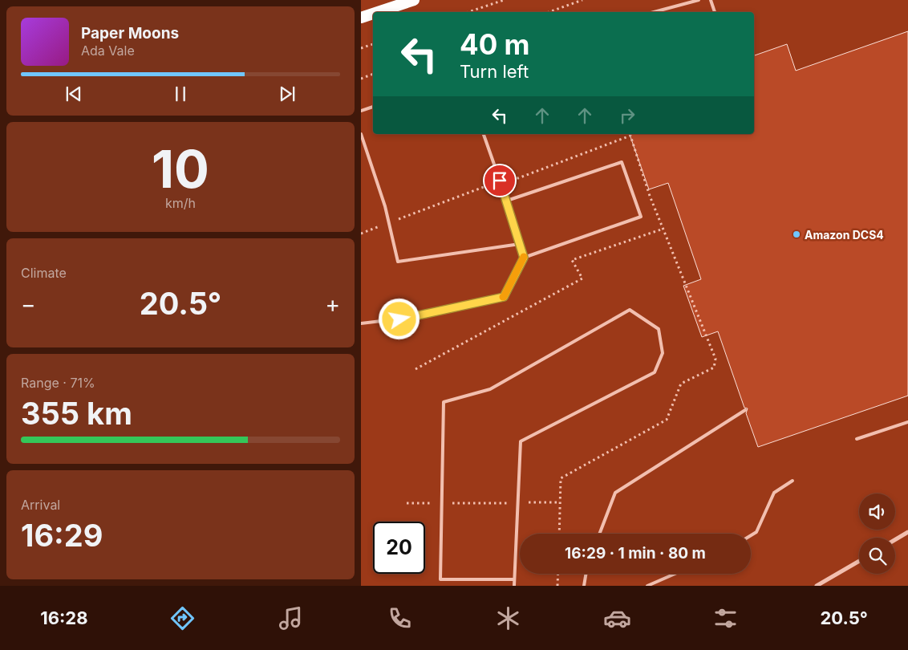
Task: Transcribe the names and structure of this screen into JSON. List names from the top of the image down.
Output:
{
  "places": ["Amazon DCS4"],
  "page": {
    "turn": ["40 m", "Turn left"],
    "song": ["Paper Moons", "Ada Vale"],
    "tile": [
      ["10", "km/h"],
      "Climate",
      ["Range · 71%", "355 km"],
      ["Arrival", "16:29"]
    ],
    "heat": ["−", "20.5°", "+"],
    "limit": "20",
    "trip": "16:29 · 1 min · 80 m",
    "tabs": ["16:28", "20.5°"]
  }
}
